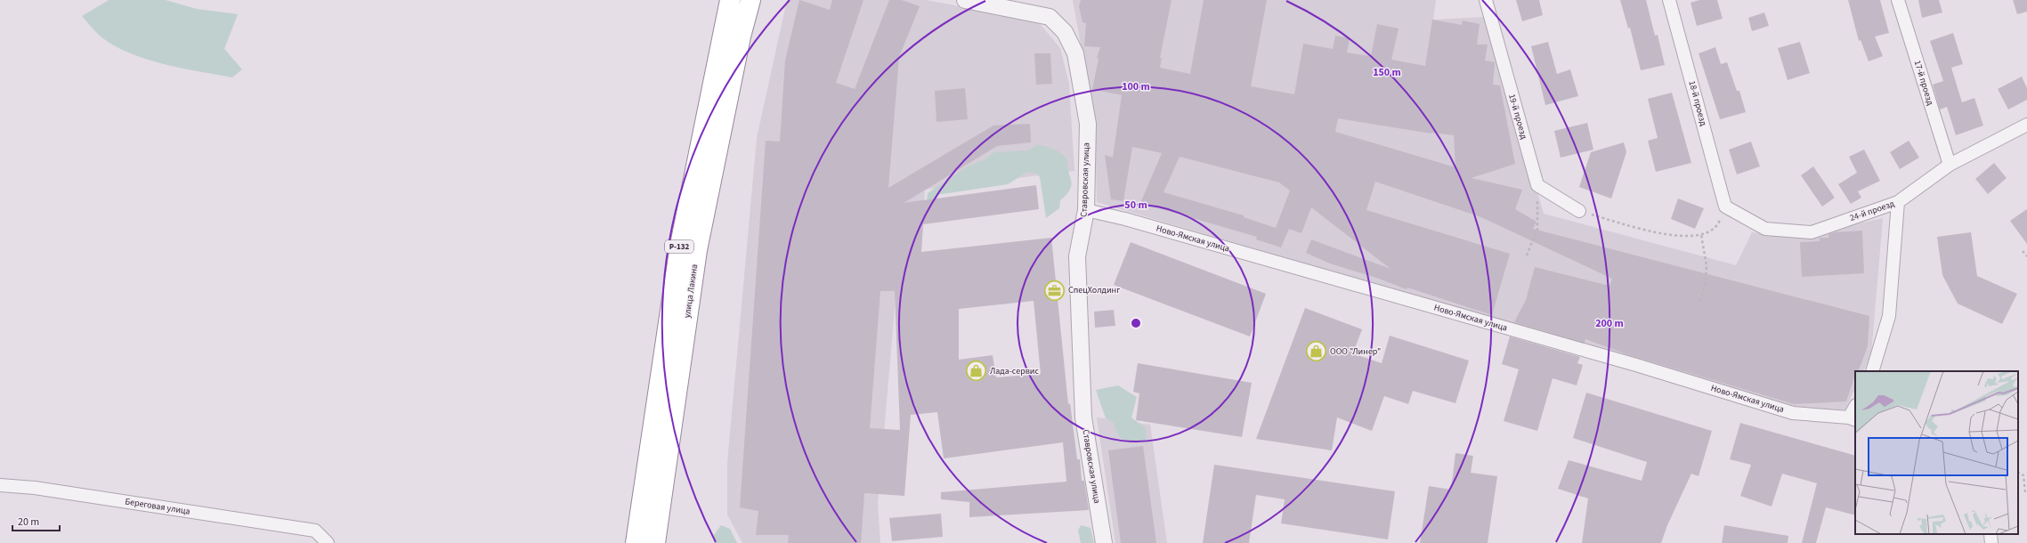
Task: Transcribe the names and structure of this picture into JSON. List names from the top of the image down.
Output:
{
  "streets": {
    "highway": ["Р-132", "улица Лакина"],
    "street": [
      "17-й проезд",
      "18-й проезд",
      "19-й проезд",
      "Ставровская улица",
      "24-й проезд",
      "Ново-Ямская улица",
      "Береговая улица"
    ]
  },
  "crossings": [
    ["17-й проезд", "24-й проезд"],
    ["18-й проезд", "24-й проезд"],
    ["Ставровская улица", "Ново-Ямская улица"]
  ],
  "places": {
    "office": ["СпецХолдинг"],
    "shop": ["ООО \"Линер\"", "Лада-сервис"]
  },
  "scale_bar": "20 m",
  "rings": [
    "150 m",
    "100 m",
    "50 m",
    "200 m"
  ]
}
